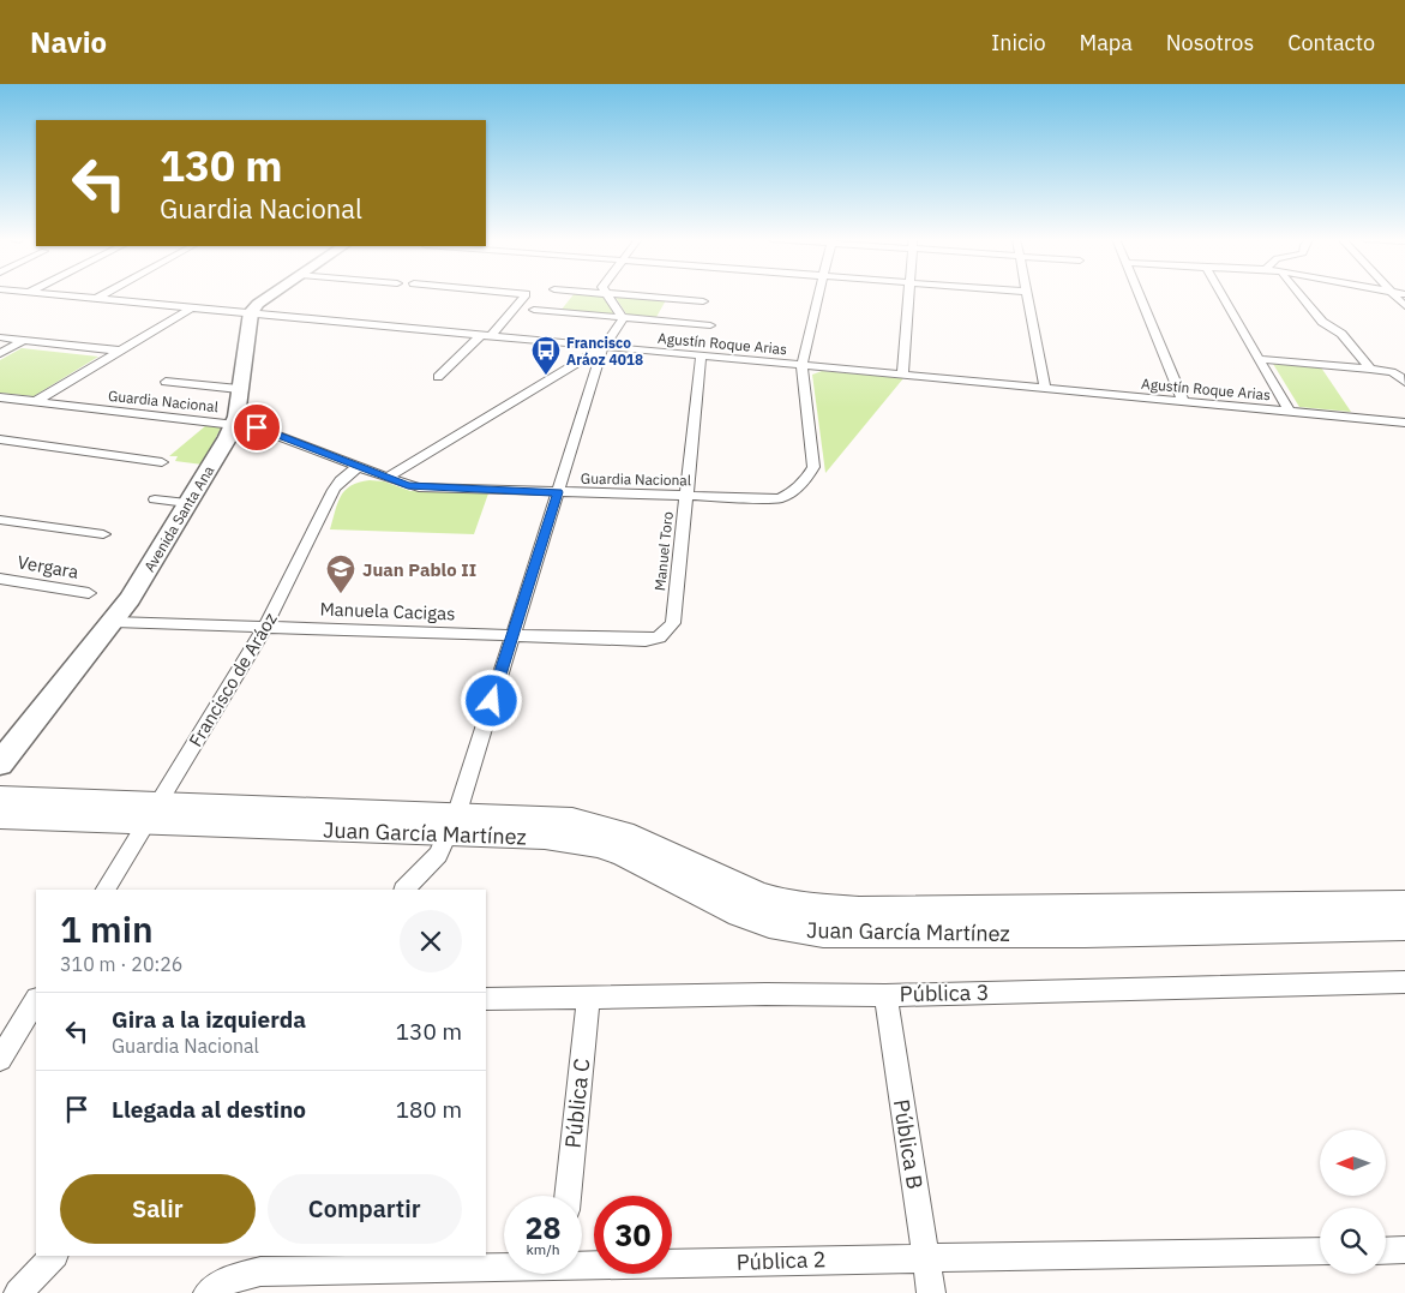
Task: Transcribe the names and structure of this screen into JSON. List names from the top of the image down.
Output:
{
  "streets": {
    "main road": ["Avenida Santa Ana", "Juan García Martínez"],
    "street": [
      "Agustín Roque Arias",
      "Guardia Nacional",
      "Manuel Toro",
      "Vergara",
      "Manuela Cacigas",
      "Francisco de Aráoz",
      "Pública 3",
      "Pública C",
      "Pública B",
      "Pública 2"
    ]
  },
  "crossings": [
    ["Agustín Roque Arias", "Guardia Nacional"],
    ["Agustín Roque Arias", "Avenida Santa Ana"],
    ["Agustín Roque Arias", "Manuel Toro"],
    ["Guardia Nacional", "Avenida Santa Ana"],
    ["Guardia Nacional", "Manuel Toro"],
    ["Guardia Nacional", "Francisco de Aráoz"],
    ["Avenida Santa Ana", "Manuela Cacigas"],
    ["Manuel Toro", "Manuela Cacigas"],
    ["Manuela Cacigas", "Francisco de Aráoz"],
    ["Francisco de Aráoz", "Juan García Martínez"],
    ["Pública 3", "Pública C"],
    ["Pública 3", "Pública B"],
    ["Pública B", "Pública 2"]
  ],
  "places": {
    "bus stop": ["Francisco Aráoz 4018"],
    "school or university": ["Juan Pablo II"]
  },
  "north": "left",
  "page": {
    "header": "Navio",
    "nav": [
      "Inicio",
      "Mapa",
      "Nosotros",
      "Contacto"
    ],
    "turn": ["130 m", "Guardia Nacional"],
    "heading": ["1 min", "310 m · 20:26"],
    "list": [
      {
        "name": "Gira a la izquierda",
        "note": "Guardia Nacional",
        "value": "130 m"
      },
      {
        "name": "Llegada al destino",
        "value": "180 m"
      }
    ],
    "buttons": ["Salir", "Compartir"],
    "speed": "28 km/h",
    "limit": "30"
  }
}
